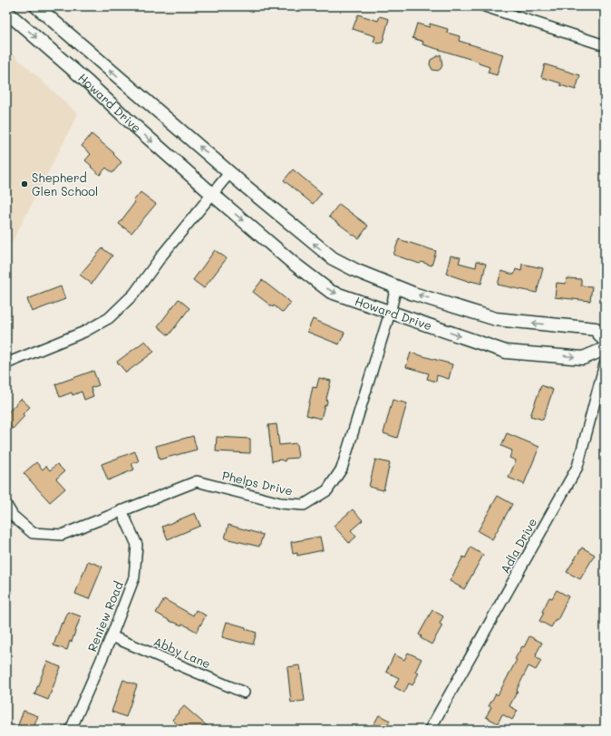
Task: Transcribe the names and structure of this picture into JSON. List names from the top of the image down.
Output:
{
  "streets": {
    "street": [
      "Howard Drive",
      "Phelps Drive",
      "Adla Drive",
      "Reniew Road",
      "Abby Lane"
    ]
  },
  "crossings": [
    ["Howard Drive", "Phelps Drive"],
    ["Phelps Drive", "Reniew Road"],
    ["Reniew Road", "Abby Lane"]
  ],
  "places": ["Shepherd Glen School"]
}
